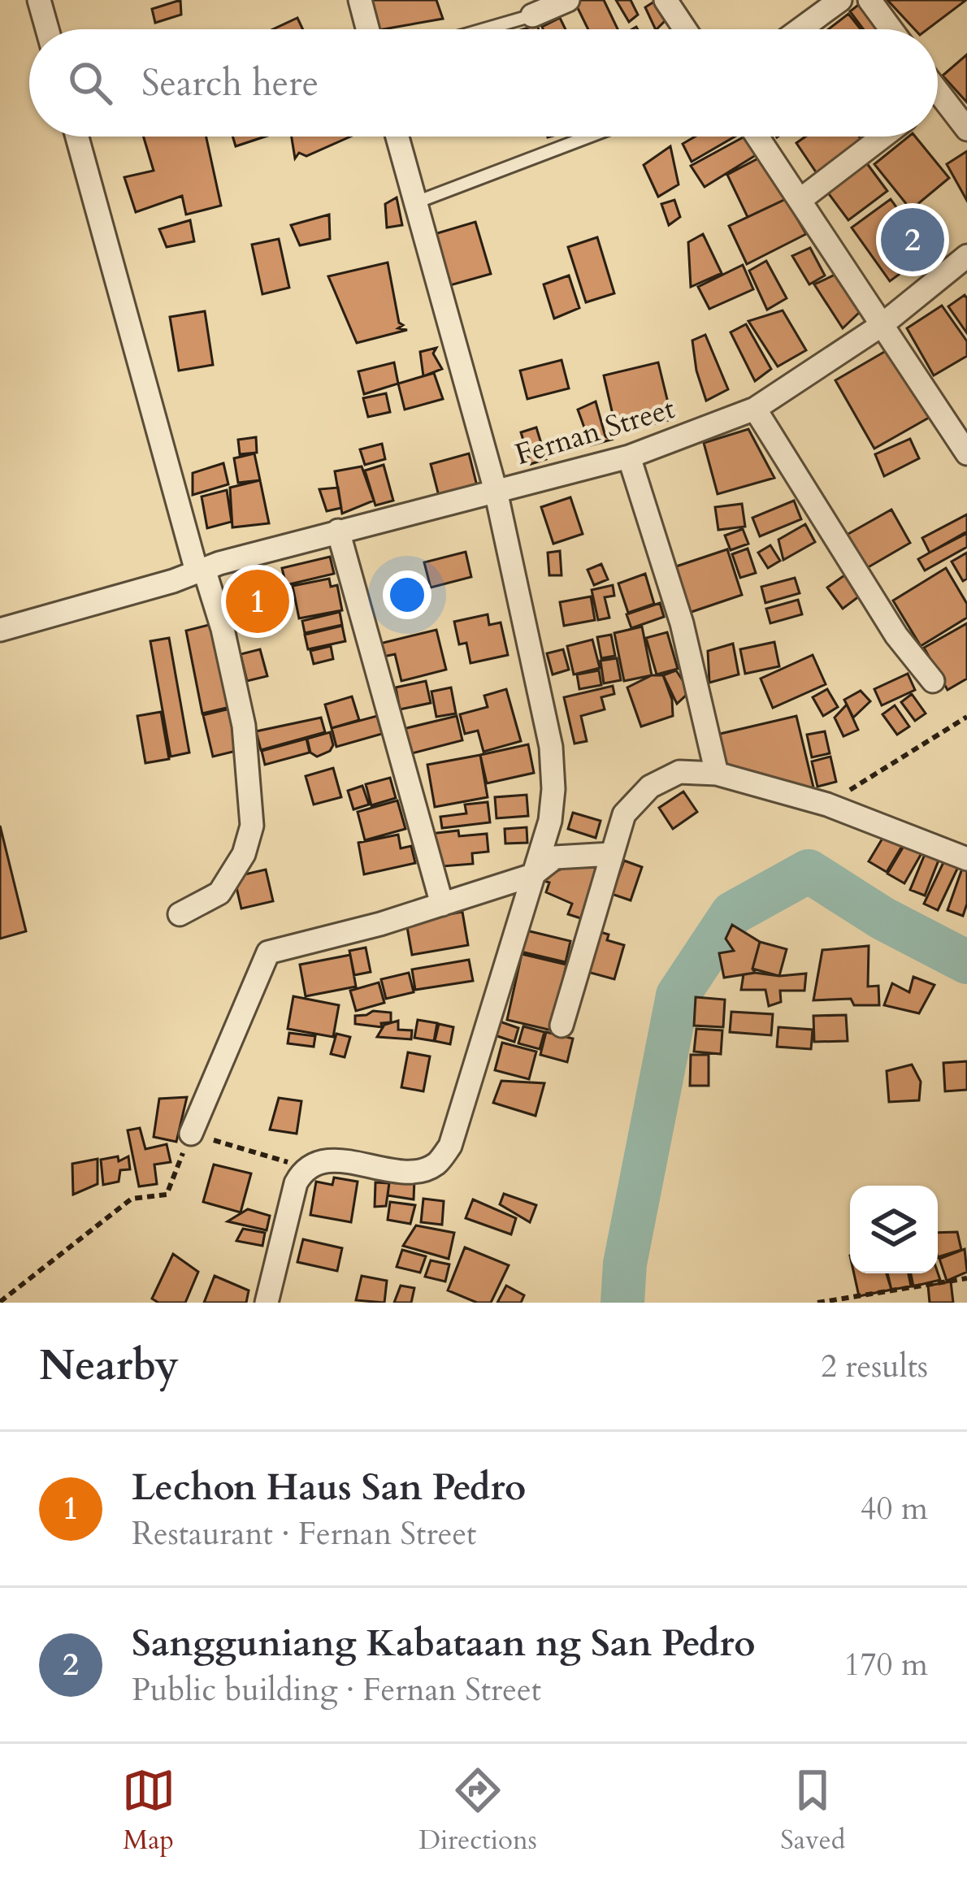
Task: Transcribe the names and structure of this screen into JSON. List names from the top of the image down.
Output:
{
  "streets": {
    "street": ["Fernan Street"]
  },
  "page": {
    "search": "Search here",
    "pins": ["2", "1"],
    "heading": ["Nearby", "2 results"],
    "list": [
      {
        "mark": "1",
        "name": "Lechon Haus San Pedro",
        "note": "Restaurant · Fernan Street",
        "value": "40 m"
      },
      {
        "mark": "2",
        "name": "Sangguniang Kabataan ng San Pedro",
        "note": "Public building · Fernan Street",
        "value": "170 m"
      }
    ],
    "nav": ["Map", "Directions", "Saved"]
  }
}
